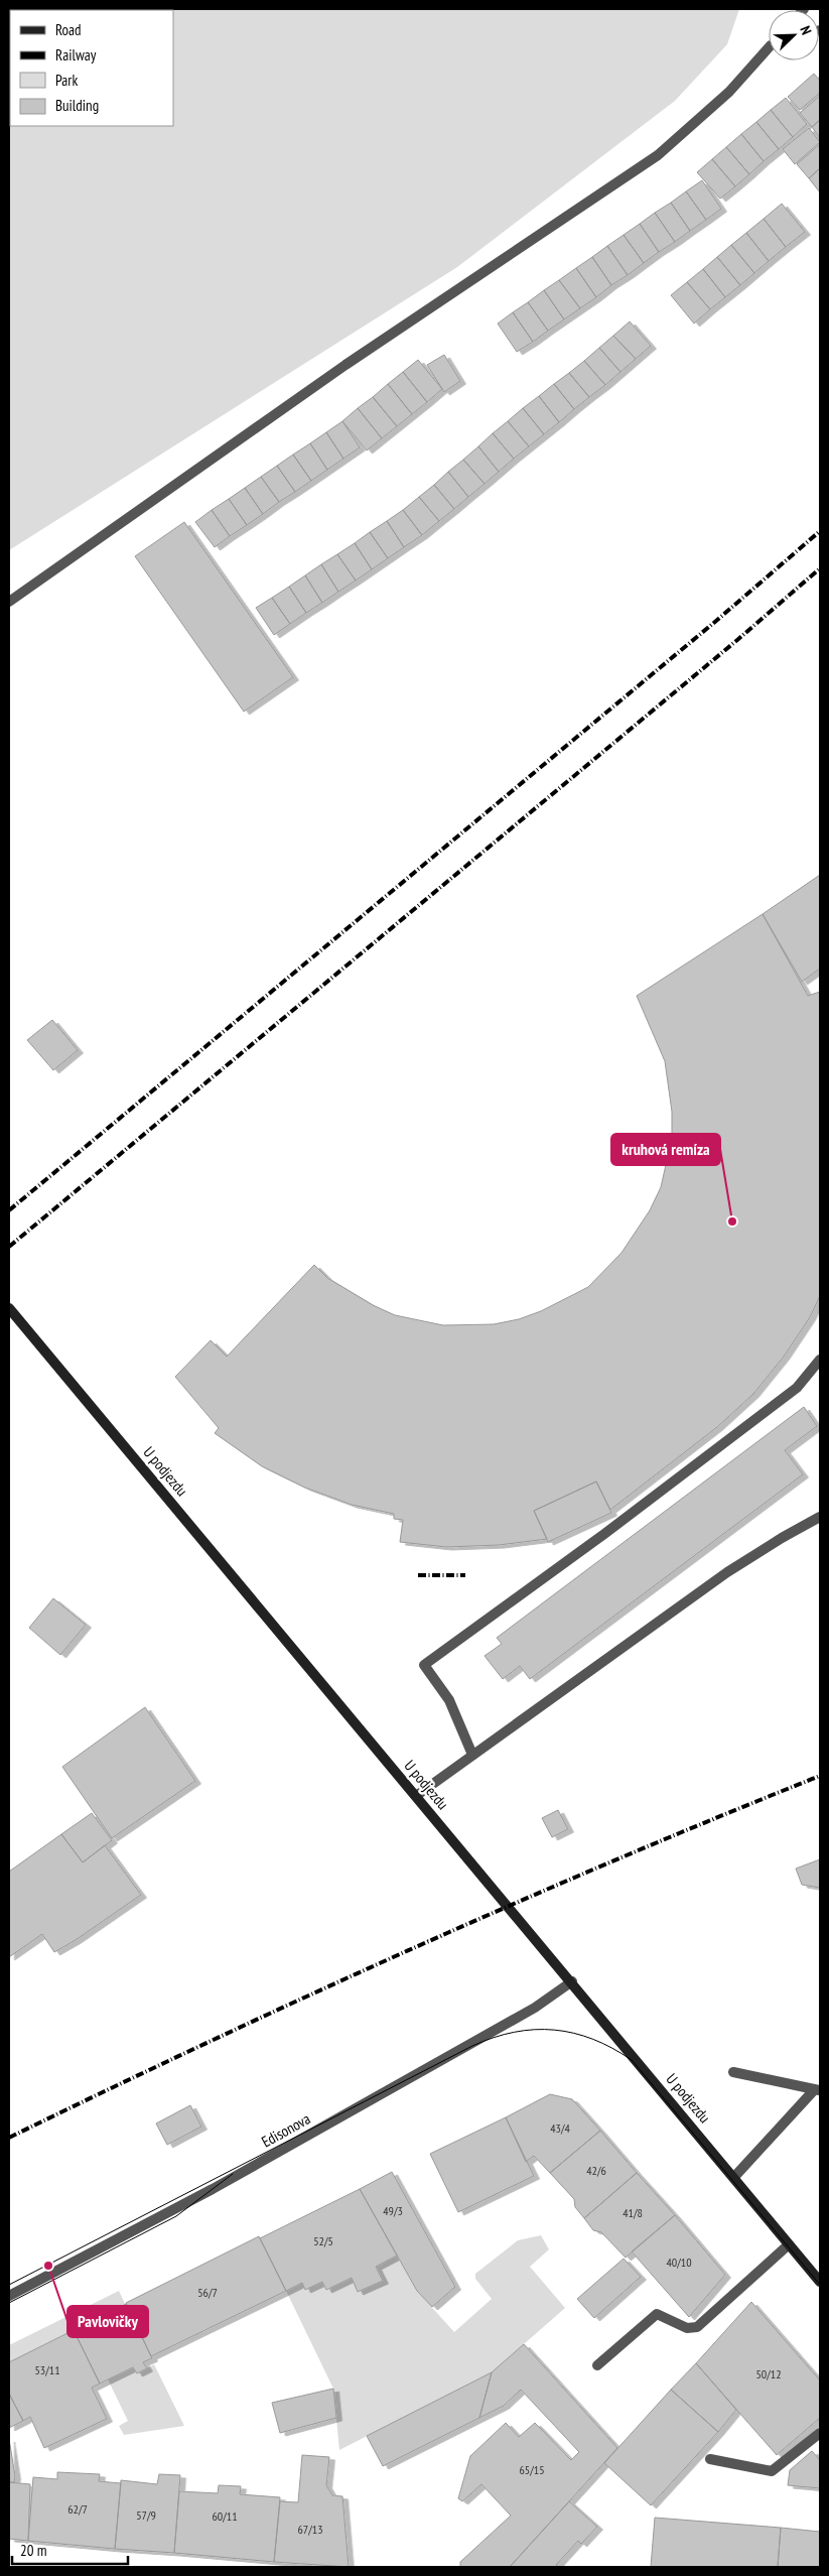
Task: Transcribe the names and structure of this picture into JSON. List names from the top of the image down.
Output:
{
  "streets": {
    "main road": ["U podjezdu"],
    "street": ["Edisonova"]
  },
  "crossings": [
    ["U podjezdu", "Edisonova"]
  ],
  "places": ["kruhová remíza", "Pavlovičky"],
  "house_numbers": [
    "43/4",
    "42/6",
    "49/3",
    "41/8",
    "52/5",
    "40/10",
    "56/7",
    "53/11",
    "50/12",
    "65/15",
    "62/7",
    "57/9",
    "60/11",
    "67/13"
  ],
  "legend": [
    "Road",
    "Railway",
    "Park",
    "Building"
  ],
  "scale_bar": "20 m",
  "north": "top right"
}
